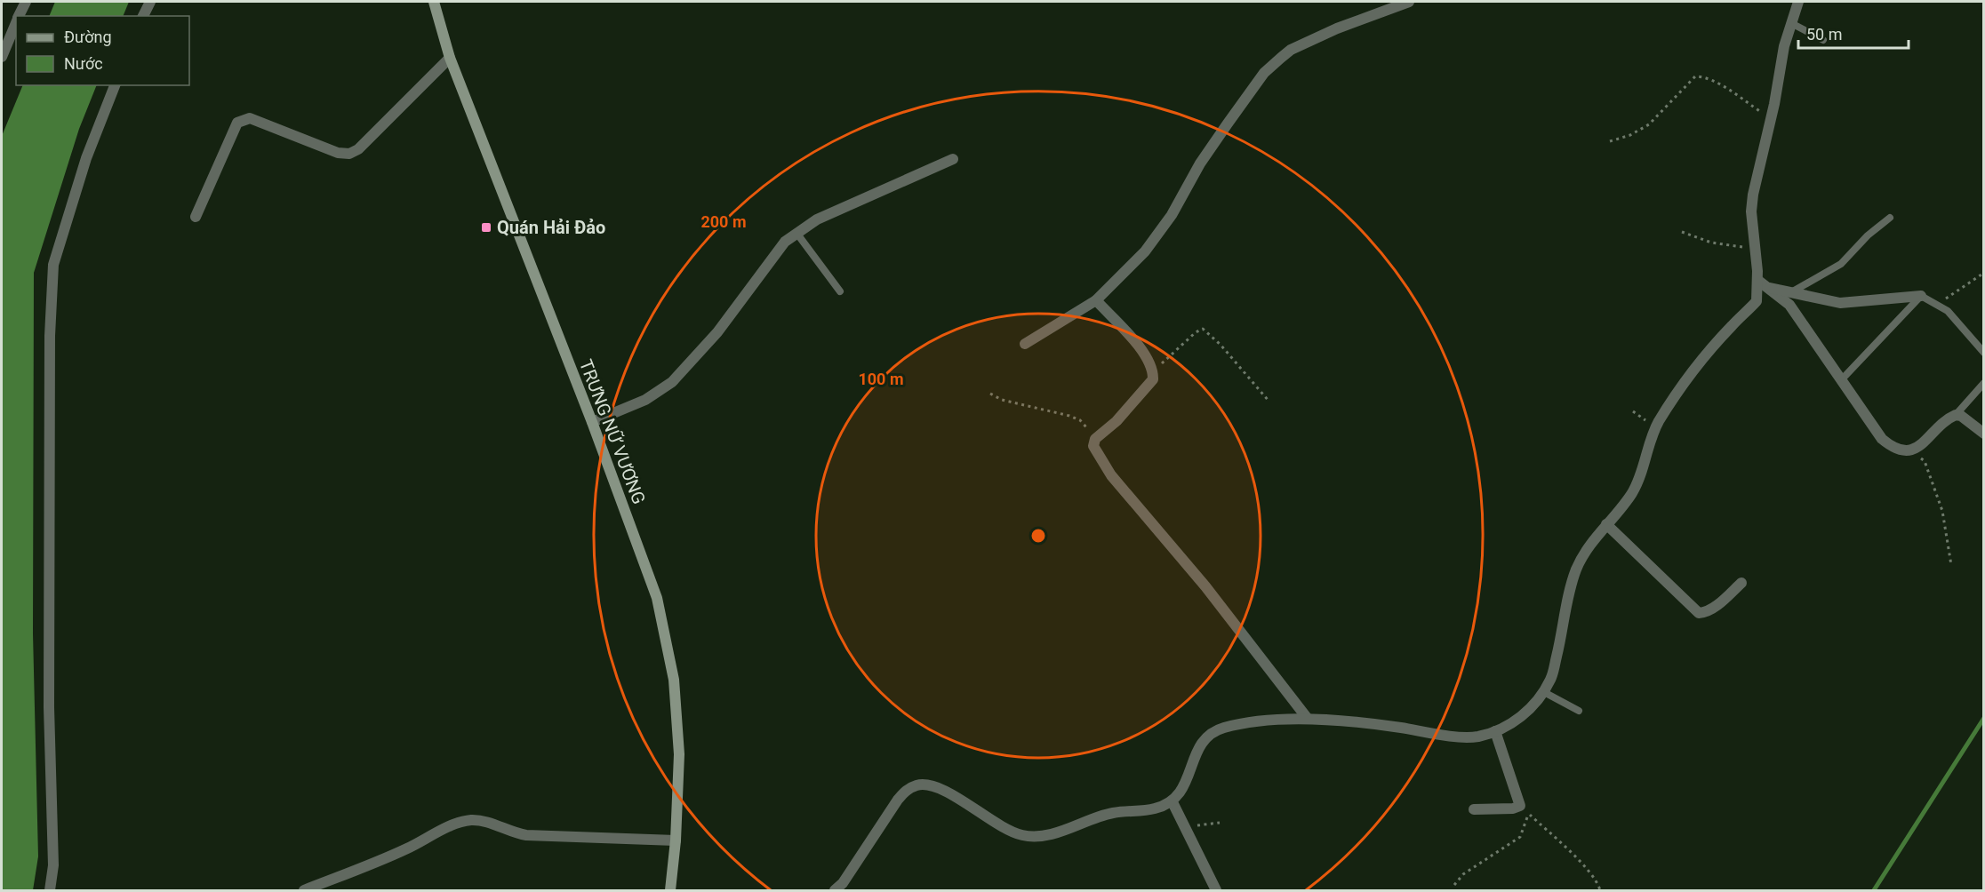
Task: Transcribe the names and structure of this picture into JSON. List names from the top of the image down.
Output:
{
  "streets": {
    "main road": ["TRƯNG NỮ VƯƠNG"]
  },
  "places": {
    "transit": ["Quán Hải Đảo"]
  },
  "legend": ["Đường", "Nước"],
  "scale_bar": "50 m",
  "rings": ["200 m", "100 m"]
}
